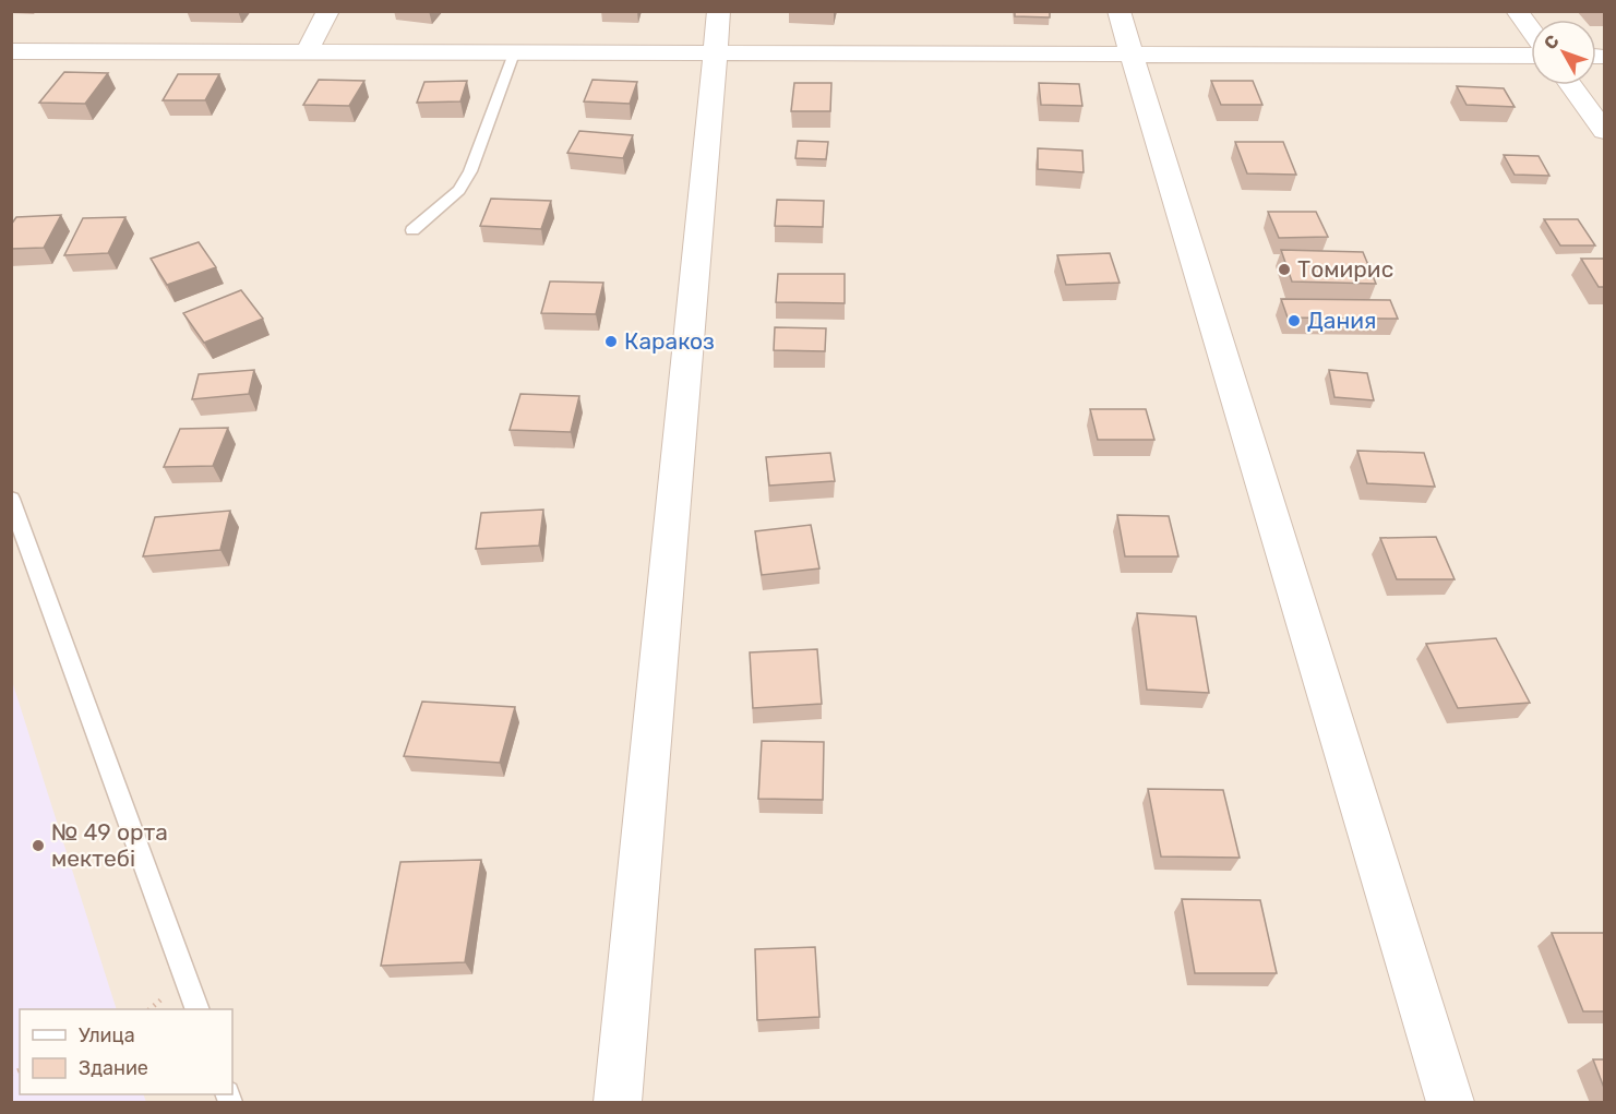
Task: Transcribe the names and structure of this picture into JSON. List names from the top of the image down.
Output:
{
  "places": [
    "Томирис",
    "Дания",
    "Каракоз",
    "№ 49 орта мектебі"
  ],
  "legend": ["Улица", "Здание"],
  "north": "top left"
}
